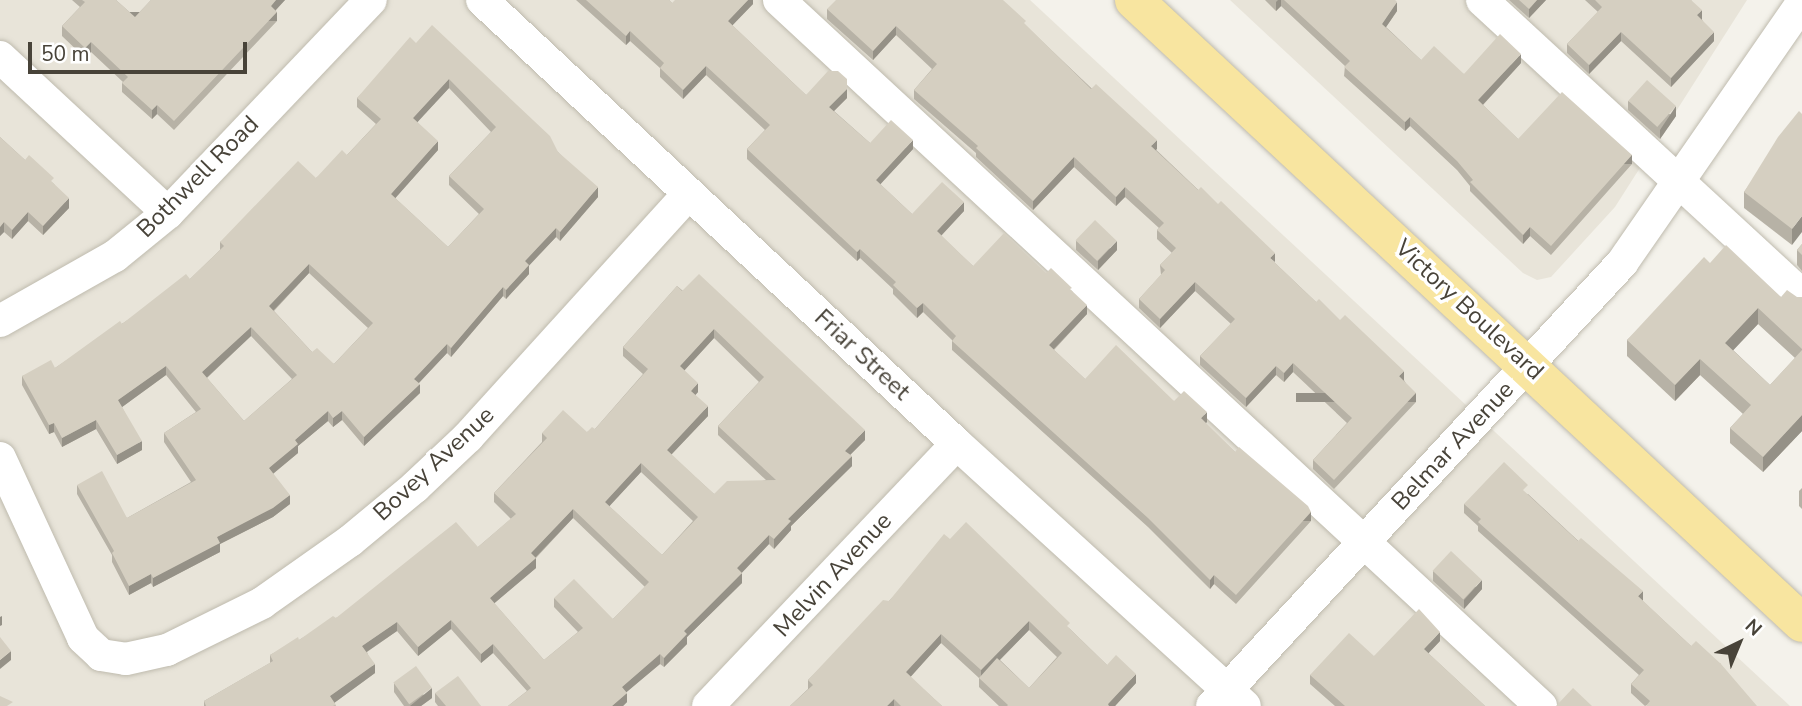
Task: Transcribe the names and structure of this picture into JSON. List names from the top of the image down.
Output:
{
  "streets": {
    "main road": ["Victory Boulevard"],
    "street": [
      "Bothwell Road",
      "Friar Street",
      "Belmar Avenue",
      "Bovey Avenue",
      "Melvin Avenue"
    ]
  },
  "crossings": [
    ["Victory Boulevard", "Belmar Avenue"],
    ["Friar Street", "Belmar Avenue"],
    ["Friar Street", "Bovey Avenue"],
    ["Friar Street", "Melvin Avenue"]
  ],
  "scale_bar": "50 m",
  "north": "top right"
}
